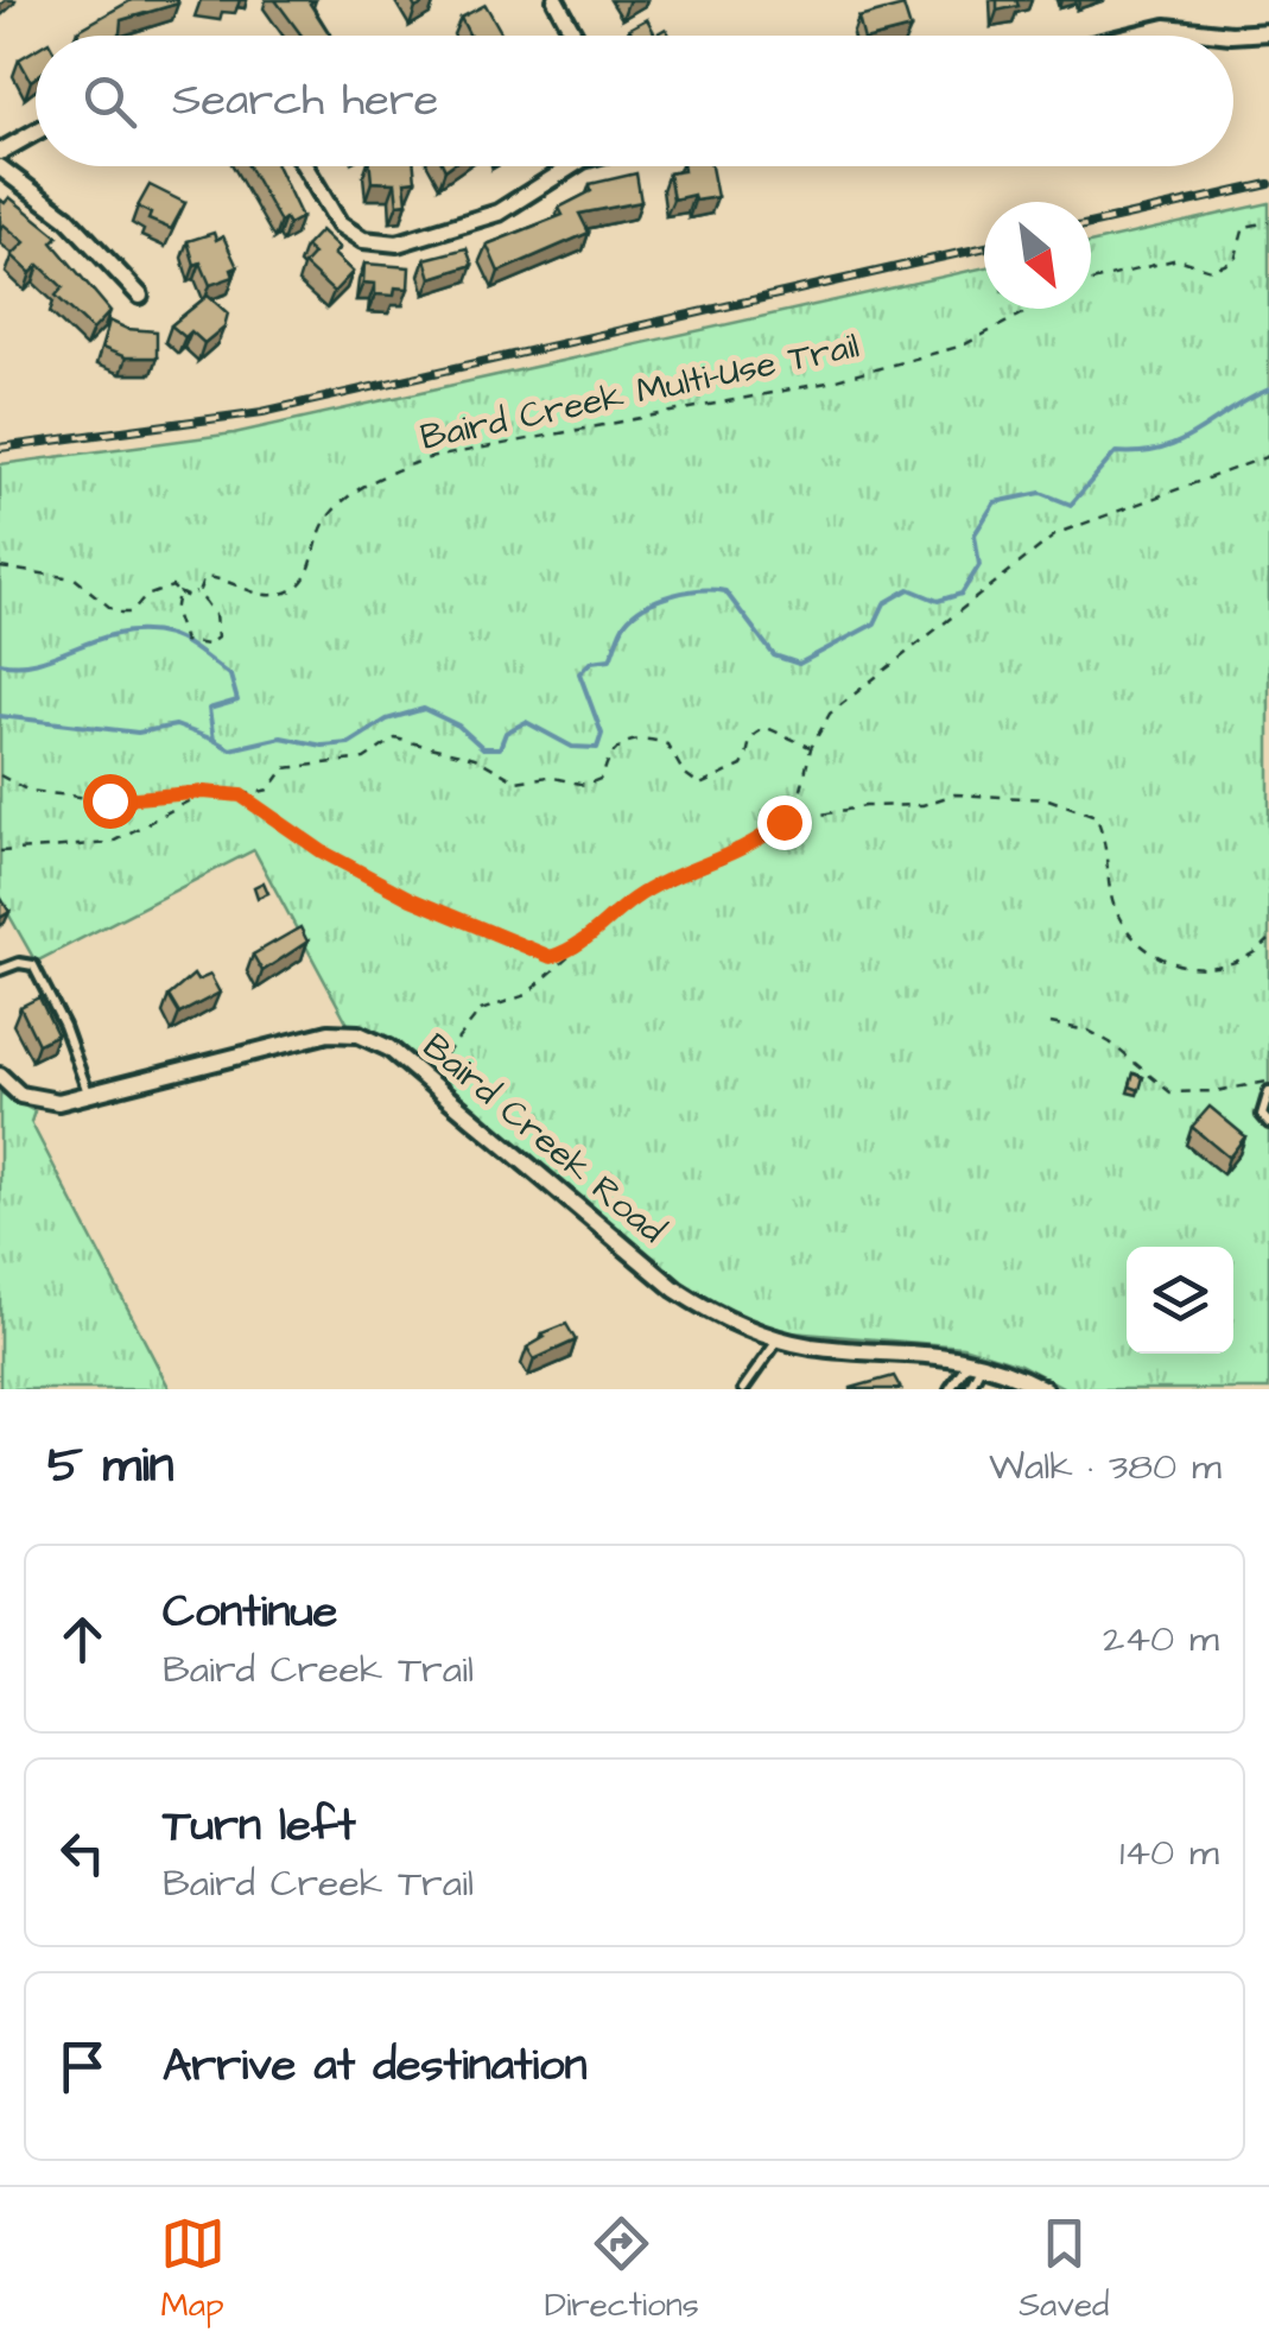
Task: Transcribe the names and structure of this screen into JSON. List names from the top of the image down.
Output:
{
  "streets": {
    "street": ["Baird Creek Road"],
    "path": ["Baird Creek Multi-Use Trail"]
  },
  "north": "bottom right",
  "page": {
    "search": "Search here",
    "heading": ["5 min", "Walk · 380 m"],
    "list": [
      ["Continue", "Baird Creek Trail", "240 m"],
      ["Turn left", "Baird Creek Trail", "140 m"],
      "Arrive at destination"
    ],
    "nav": ["Map", "Directions", "Saved"]
  }
}
